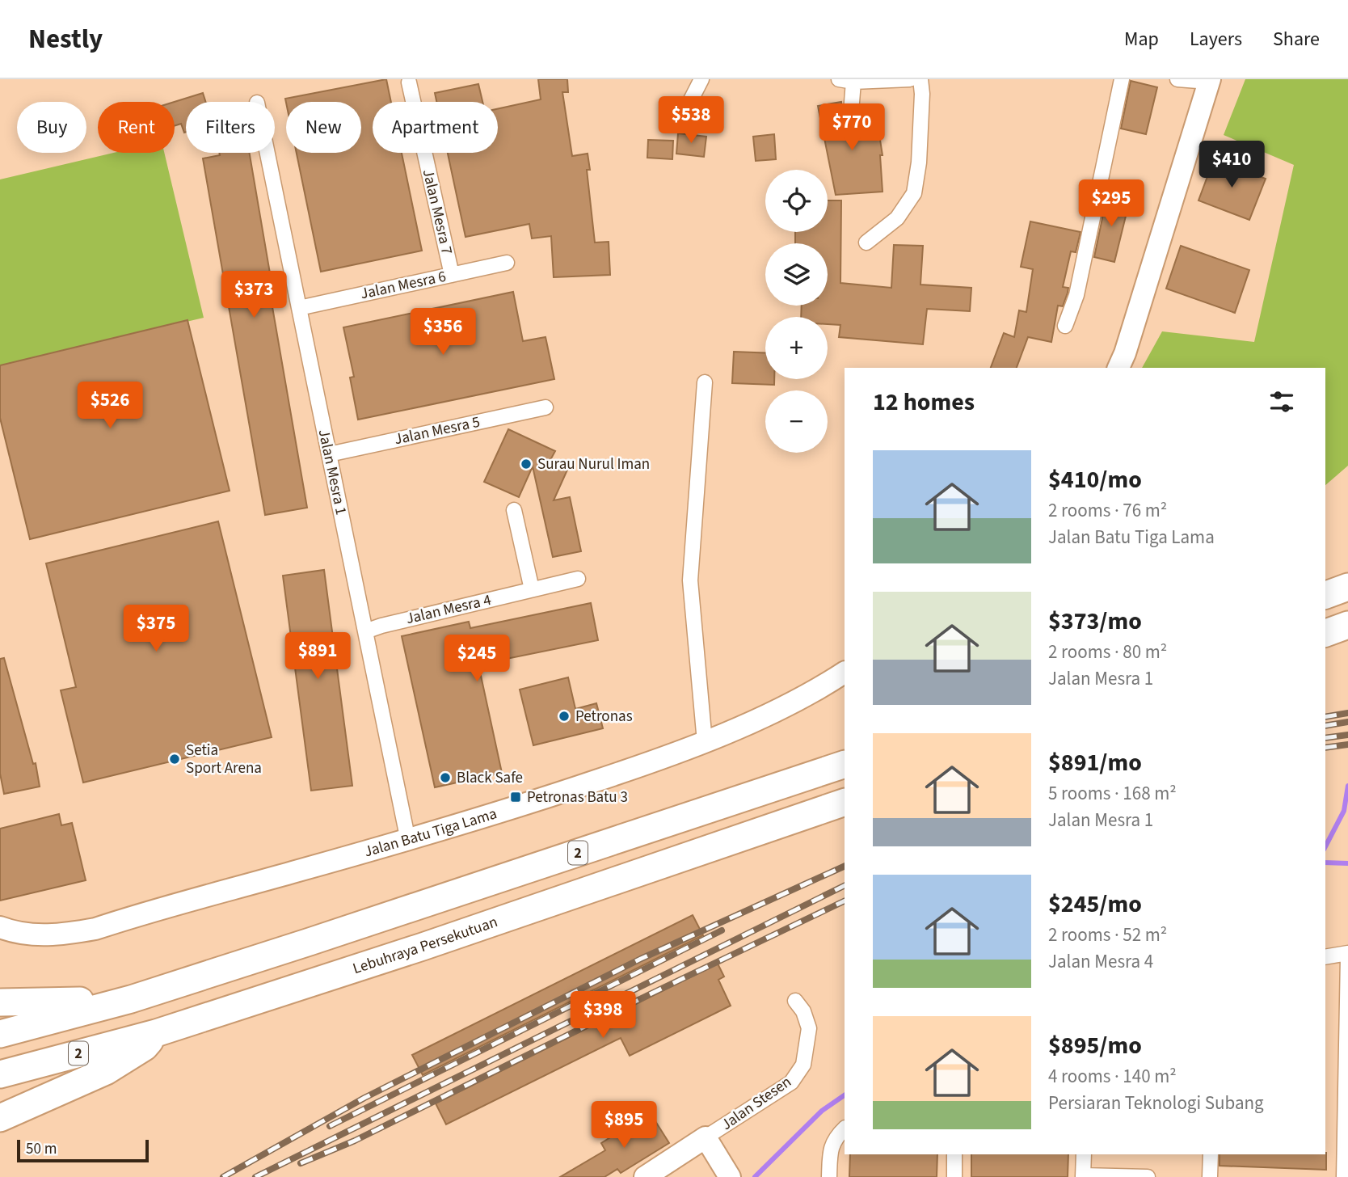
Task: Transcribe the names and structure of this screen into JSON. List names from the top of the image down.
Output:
{
  "streets": {
    "highway": ["2", "Lebuhraya Persekutuan"],
    "street": [
      "Jalan Mesra 7",
      "Jalan Mesra 6",
      "Jalan Mesra 5",
      "Jalan Mesra 1",
      "Jalan Mesra 4",
      "Jalan Batu Tiga Lama",
      "Jalan Stesen"
    ]
  },
  "crossings": [
    ["Jalan Mesra 7", "Jalan Mesra 6"],
    ["Jalan Mesra 6", "Jalan Mesra 1"],
    ["Jalan Mesra 5", "Jalan Mesra 1"],
    ["Jalan Mesra 1", "Jalan Mesra 4"],
    ["Jalan Mesra 1", "Jalan Batu Tiga Lama"]
  ],
  "places": {
    "other": [
      "Surau Nurul Iman",
      "Petronas",
      "Setia Sport Arena",
      "Black Safe"
    ],
    "transit": ["Petronas Batu 3"]
  },
  "scale_bar": "50 m",
  "page": {
    "header": "Nestly",
    "nav": ["Map", "Layers", "Share"],
    "price": [
      "$538",
      "$770",
      "$410",
      "$295",
      "$373",
      "$356",
      "$526",
      "$375",
      "$891",
      "$245",
      "$398",
      "$895"
    ],
    "chip": [
      "Buy",
      "Rent",
      "Filters",
      "New",
      "Apartment"
    ],
    "map_buttons": ["+", "−"],
    "heading": "12 homes",
    "list": [
      {
        "name": "$410/mo",
        "note": "2 rooms · 76 m² · Jalan Batu Tiga Lama"
      },
      {
        "name": "$373/mo",
        "note": "2 rooms · 80 m² · Jalan Mesra 1"
      },
      {
        "name": "$891/mo",
        "note": "5 rooms · 168 m² · Jalan Mesra 1"
      },
      {
        "name": "$245/mo",
        "note": "2 rooms · 52 m² · Jalan Mesra 4"
      },
      {
        "name": "$895/mo",
        "note": "4 rooms · 140 m² · Persiaran Teknologi Subang"
      }
    ],
    "scale": "50 m"
  }
}
